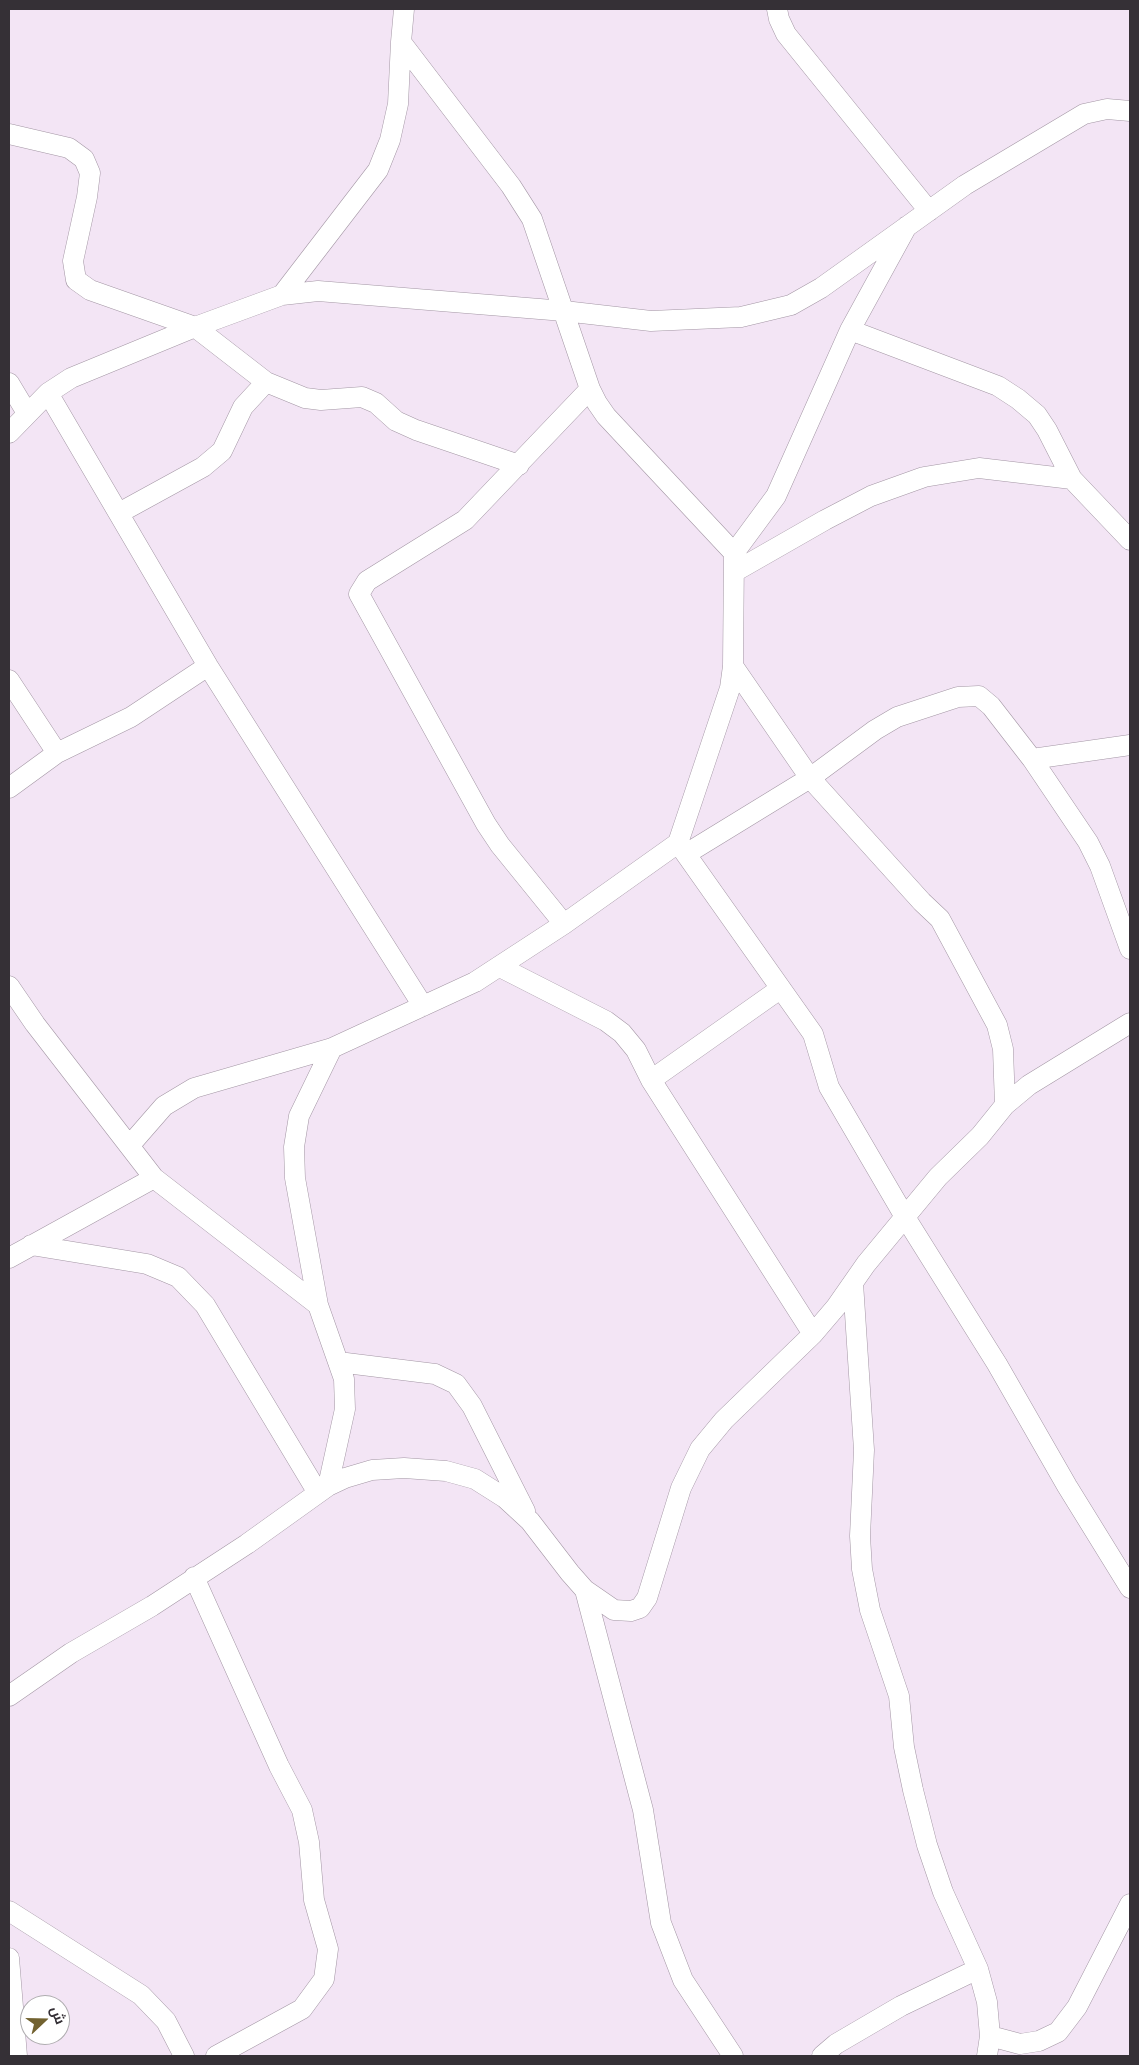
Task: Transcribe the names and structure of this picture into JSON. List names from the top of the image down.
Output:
{
  "north": "right"
}
